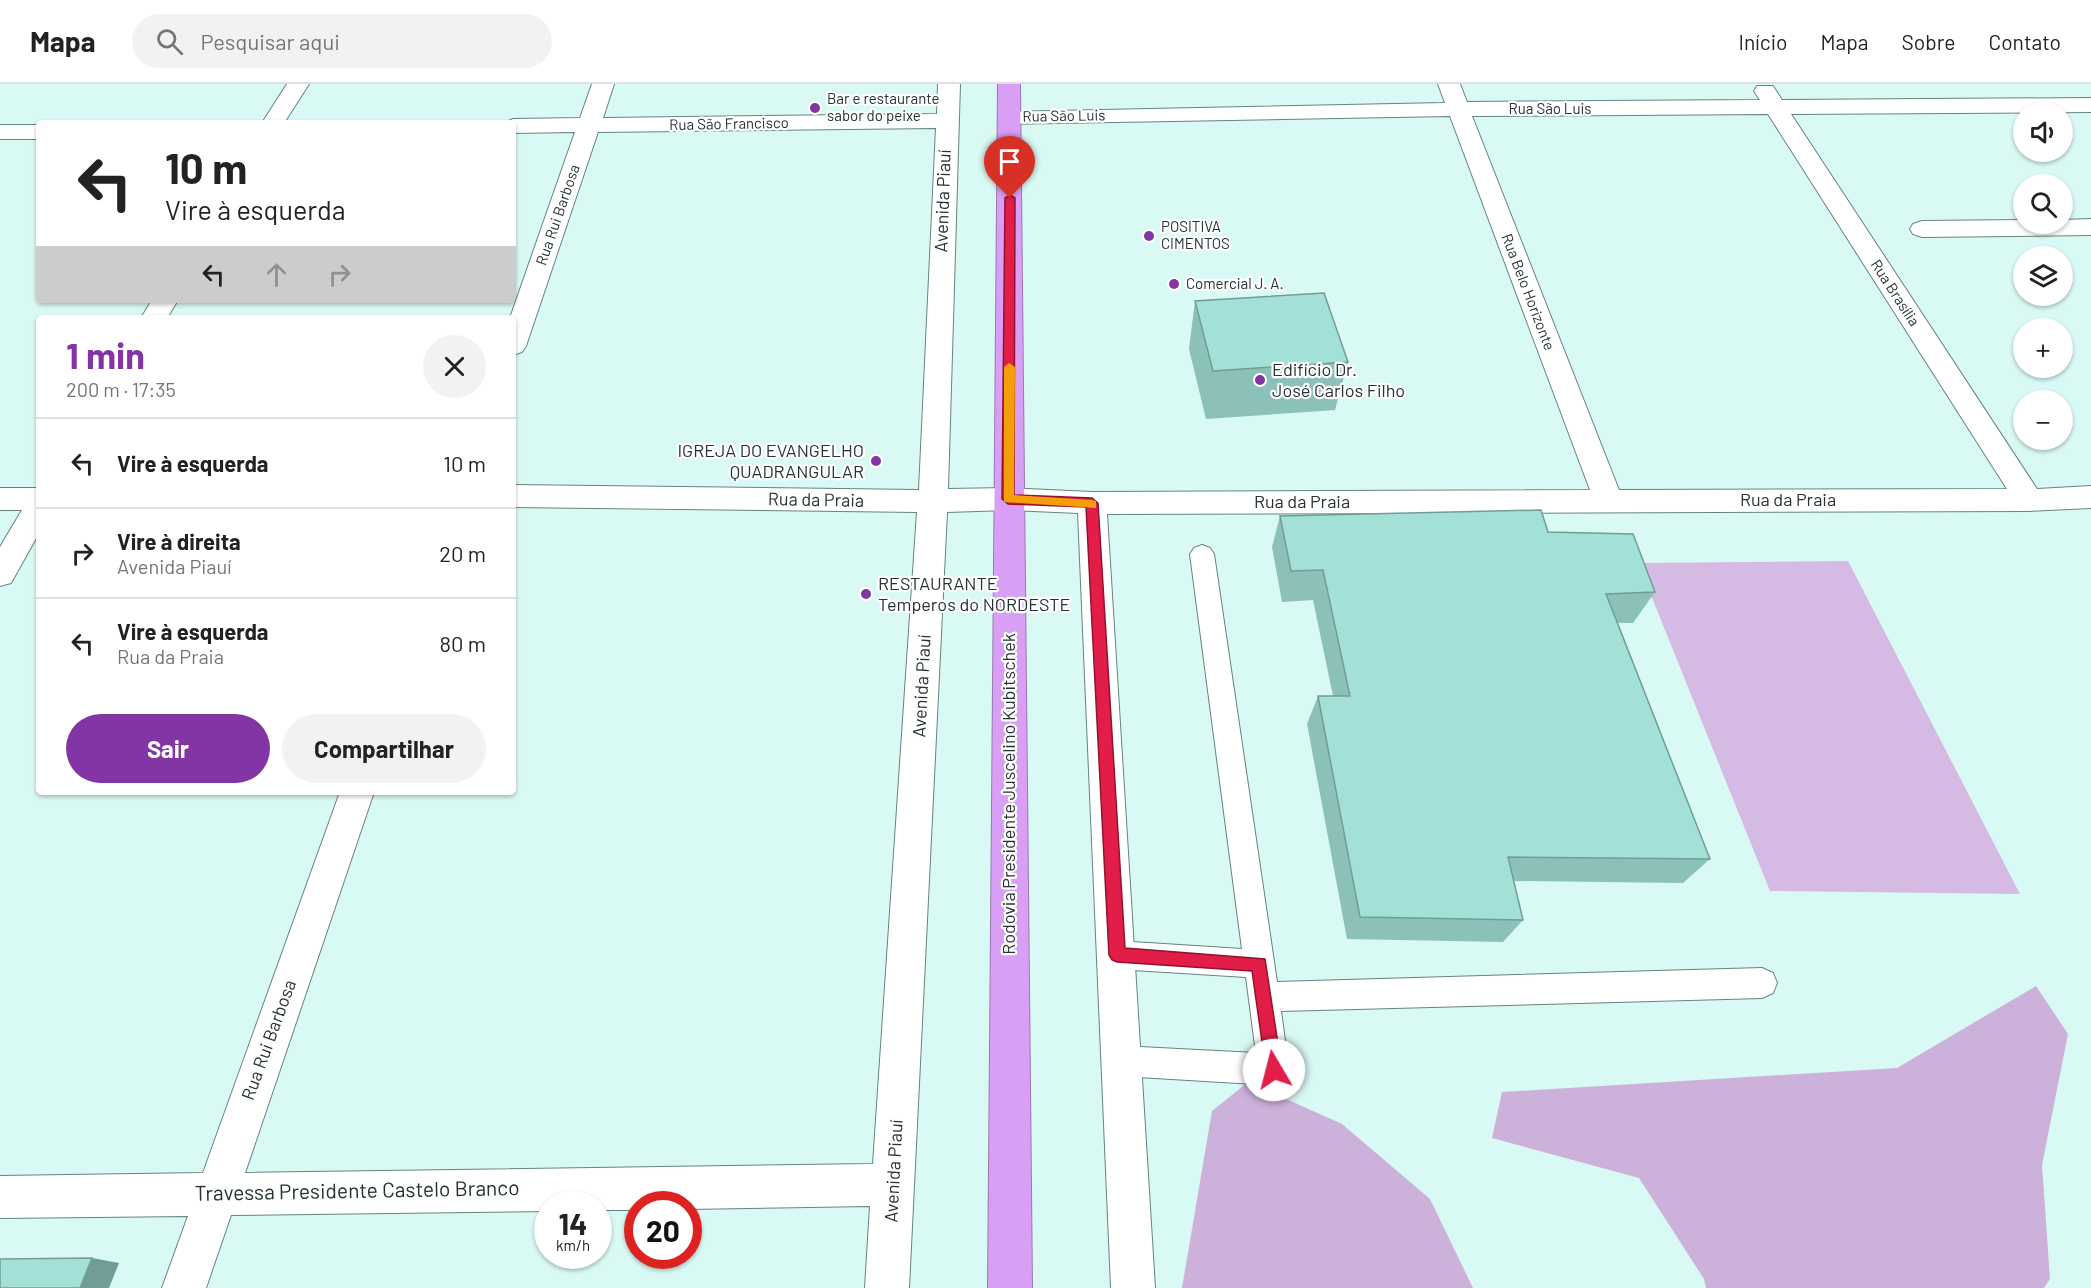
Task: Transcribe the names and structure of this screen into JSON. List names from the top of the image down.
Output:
{
  "streets": {
    "highway": ["Rodovia Presidente Juscelino Kubitschek"],
    "street": [
      "Rua São Luis",
      "Rua São Francisco",
      "Avenida Piauí",
      "Rua Rui Barbosa",
      "Rua Belo Horizonte",
      "Rua Brasília",
      "Rua da Praia",
      "Travessa Presidente Castelo Branco"
    ]
  },
  "crossings": [
    ["Rua São Luis", "Rua Belo Horizonte"],
    ["Rua São Luis", "Rua Brasília"],
    ["Rua São Luis", "Rodovia Presidente Juscelino Kubitschek"],
    ["Rua São Francisco", "Avenida Piauí"],
    ["Rua São Francisco", "Rua Rui Barbosa"],
    ["Avenida Piauí", "Rua da Praia"],
    ["Avenida Piauí", "Travessa Presidente Castelo Branco"],
    ["Rua Rui Barbosa", "Travessa Presidente Castelo Branco"],
    ["Rua Belo Horizonte", "Rua da Praia"],
    ["Rua Brasília", "Rua da Praia"],
    ["Rua da Praia", "Rodovia Presidente Juscelino Kubitschek"]
  ],
  "places": [
    "Bar e restaurante sabor do peixe",
    "POSITIVA CIMENTOS",
    "Comercial J. A.",
    "Edifício Dr. José Carlos Filho",
    "IGREJA DO EVANGELHO QUADRANGULAR",
    "RESTAURANTE Temperos do NORDESTE"
  ],
  "page": {
    "header": "Mapa",
    "search": "Pesquisar aqui",
    "nav": [
      "Início",
      "Mapa",
      "Sobre",
      "Contato"
    ],
    "map_buttons": ["+", "−"],
    "turn": ["10 m", "Vire à esquerda"],
    "heading": ["1 min", "200 m · 17:35"],
    "list": [
      {
        "name": "Vire à esquerda",
        "value": "10 m"
      },
      {
        "name": "Vire à direita",
        "note": "Avenida Piauí",
        "value": "20 m"
      },
      {
        "name": "Vire à esquerda",
        "note": "Rua da Praia",
        "value": "80 m"
      }
    ],
    "buttons": ["Sair", "Compartilhar"],
    "speed": "14 km/h",
    "limit": "20"
  }
}
